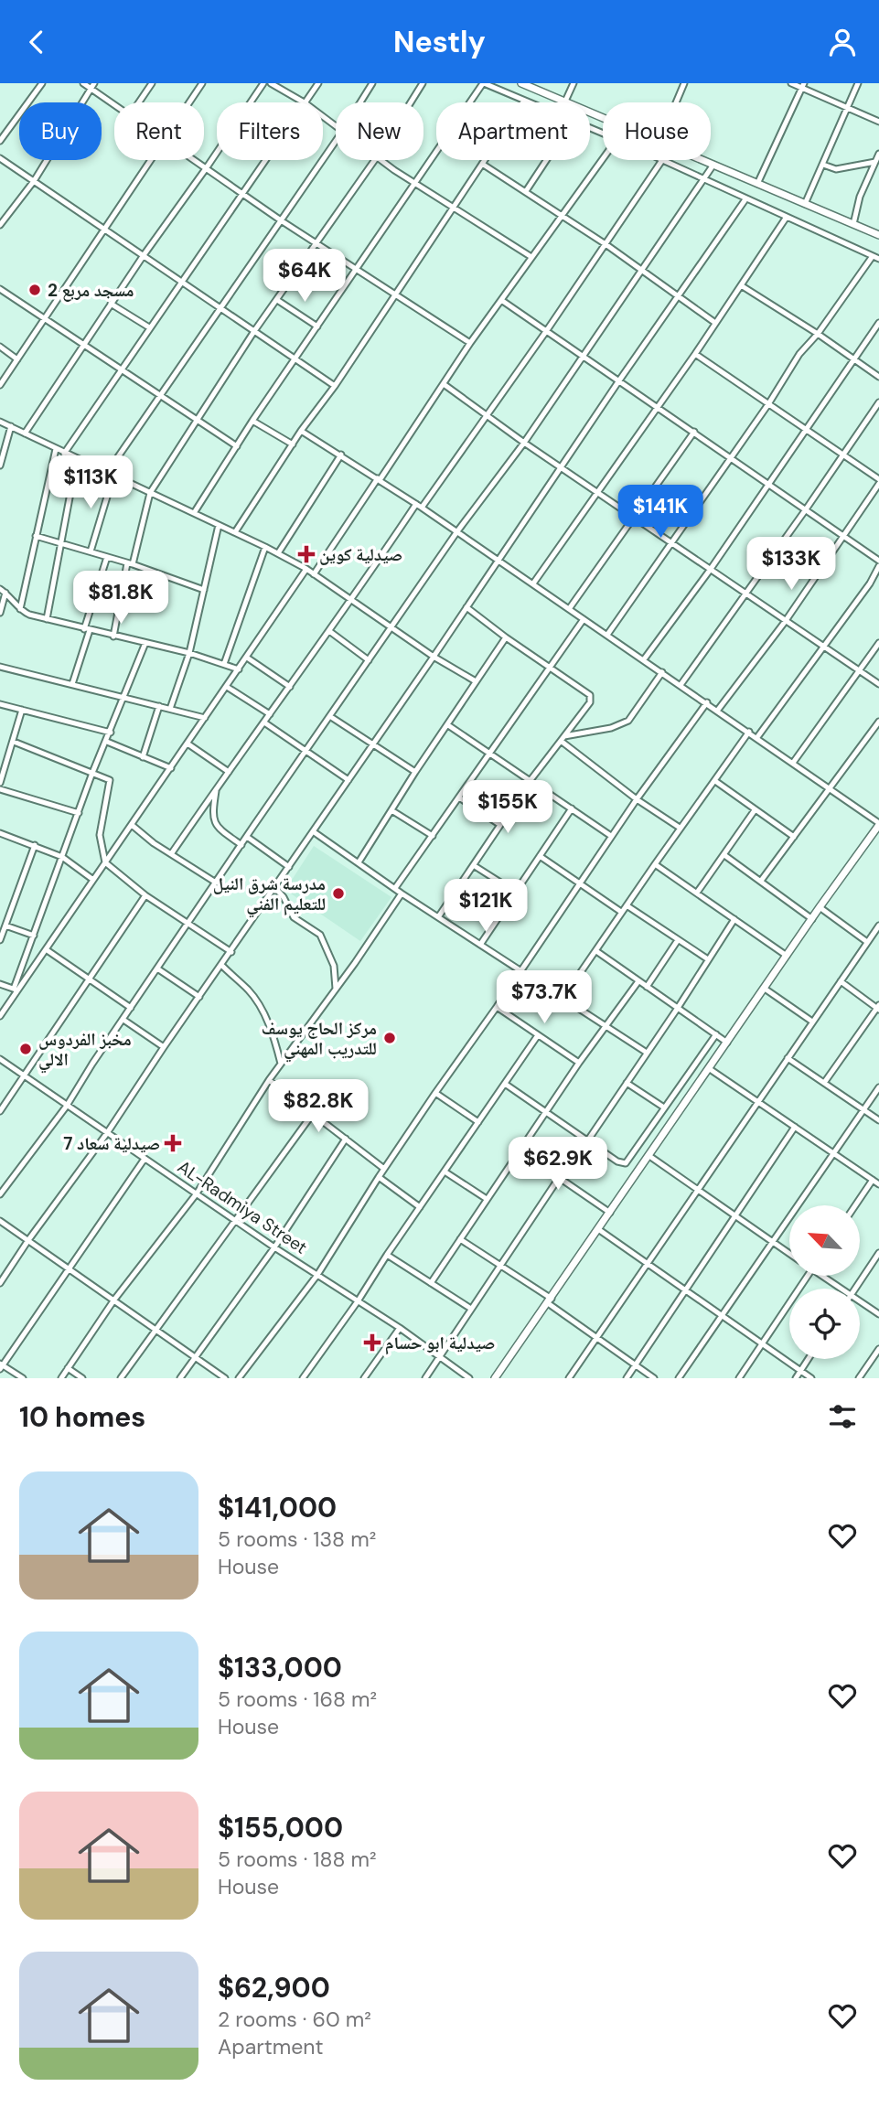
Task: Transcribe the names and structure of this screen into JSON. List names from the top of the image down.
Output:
{
  "streets": {
    "street": ["AL-Radmiya Street"]
  },
  "places": {
    "other": [
      "مسجد مربع 2",
      "مدرسة شرق النيل للتعليم الفني",
      "مركز الحاج يوسف للتدريب المهني",
      "مخبز الفردوس الالي"
    ],
    "health": ["صيدلية كوين", "صيدلية سعاد 7", "صيدلية ابو حسام"]
  },
  "north": "top left",
  "page": {
    "header": "Nestly",
    "chip": [
      "Buy",
      "Rent",
      "Filters",
      "New",
      "Apartment",
      "House"
    ],
    "price": [
      "$64K",
      "$113K",
      "$141K",
      "$133K",
      "$81.8K",
      "$155K",
      "$121K",
      "$73.7K",
      "$82.8K",
      "$62.9K"
    ],
    "heading": "10 homes",
    "list": [
      {
        "name": "$141,000",
        "note": "5 rooms · 138 m² · House"
      },
      {
        "name": "$133,000",
        "note": "5 rooms · 168 m² · House"
      },
      {
        "name": "$155,000",
        "note": "5 rooms · 188 m² · House"
      },
      {
        "name": "$62,900",
        "note": "2 rooms · 60 m² · Apartment"
      }
    ]
  }
}
